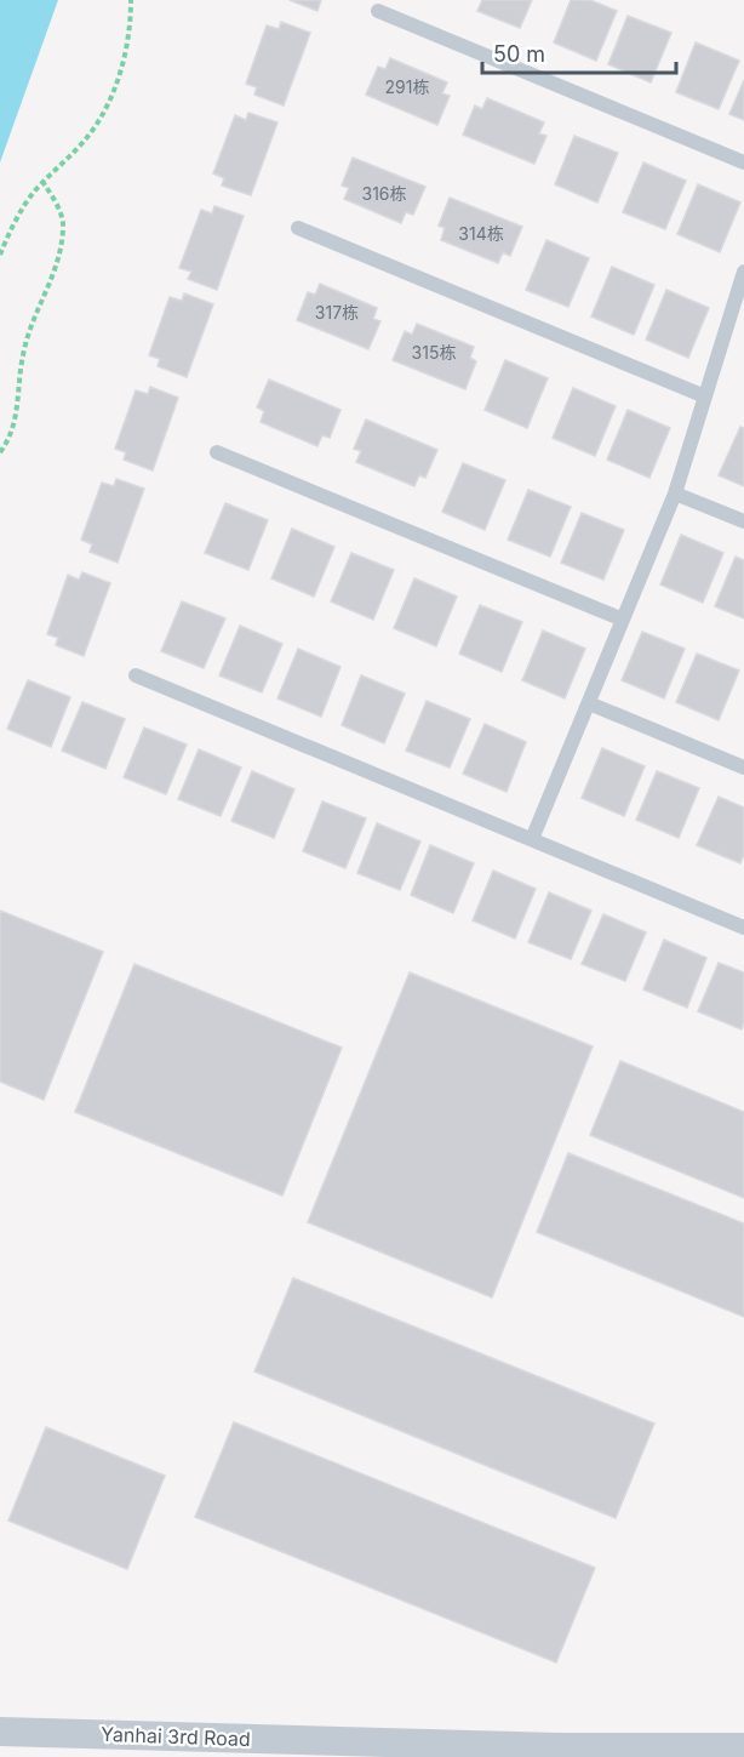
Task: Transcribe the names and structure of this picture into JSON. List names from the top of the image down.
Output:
{
  "streets": {
    "street": ["Yanhai 3rd Road"]
  },
  "house_numbers": [
    "291栋",
    "316栋",
    "314栋",
    "317栋",
    "315栋"
  ],
  "scale_bar": "50 m"
}
